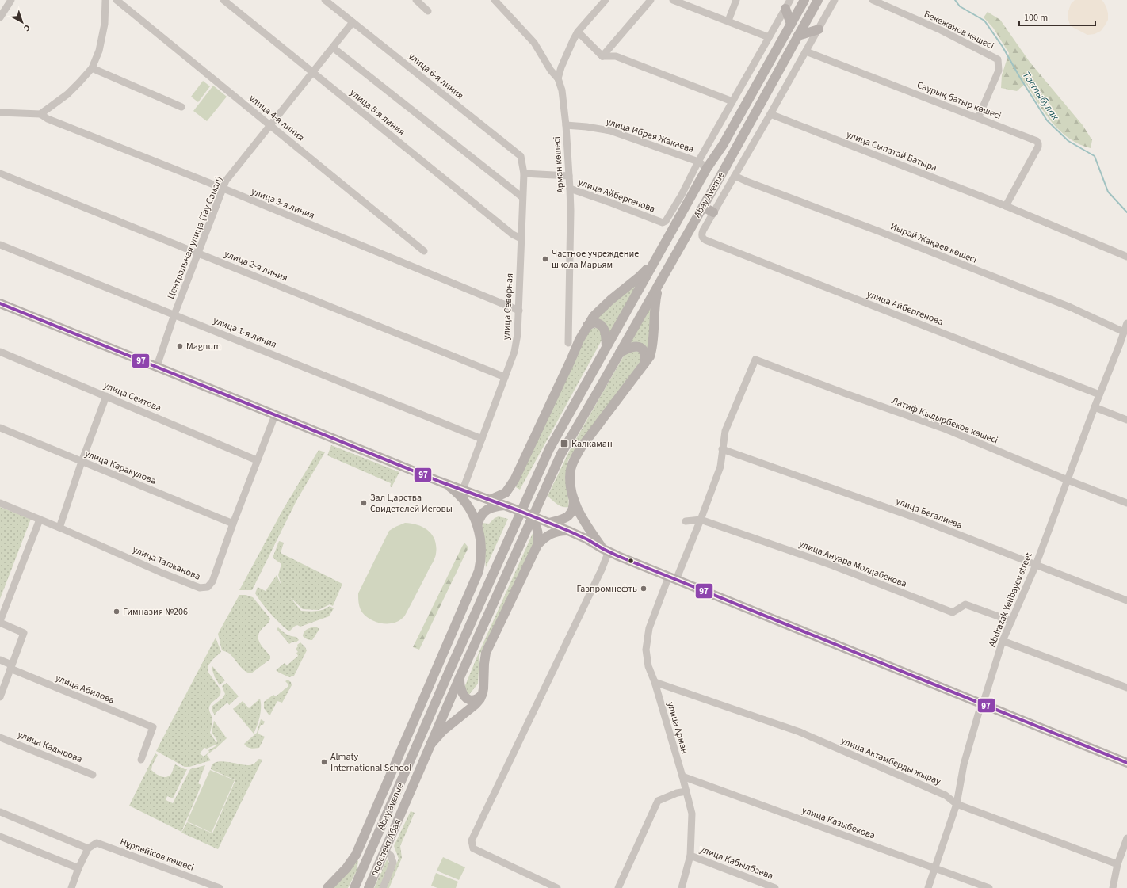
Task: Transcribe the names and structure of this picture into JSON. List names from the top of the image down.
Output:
{
  "streets": {
    "main road": ["Abay Avenue", "Abay avenue", "проспект Абая"],
    "street": [
      "Бекежанов көшесі",
      "улица 6-я линия",
      "Саурық батыр көшесі",
      "улица 5-я линия",
      "улица 4-я линия",
      "улица Ибрая Жакаева",
      "улица Сыпатай Батыра",
      "Арман көшесі",
      "улица Айбергенова",
      "улица 3-я линия",
      "Центральная улица (Тау Самал)",
      "Иырай Жақаев көшесі",
      "улица 2-я линия",
      "улица Северная",
      "улица 1-я линия",
      "улица Сеитова",
      "Латиф Қыдырбеков көшесі",
      "улица Каракулова",
      "улица Бегалиева",
      "улица Талжанова",
      "улица Ануара Молдабекова",
      "Abdrazak Yelibayev street",
      "улица Абилова",
      "улица Арман",
      "улица Кадырова",
      "улица Актамберды жырау",
      "улица Казыбекова",
      "Нұрпейісов көшесі",
      "улица Кабылбаева"
    ]
  },
  "crossings": [
    ["Бекежанов көшесі", "Саурық батыр көшесі"],
    ["улица 6-я линия", "Центральная улица (Тау Самал)"],
    ["улица 6-я линия", "улица Северная"],
    ["Саурық батыр көшесі", "улица Сыпатай Батыра"],
    ["улица 5-я линия", "Центральная улица (Тау Самал)"],
    ["улица 5-я линия", "улица Северная"],
    ["улица 4-я линия", "Центральная улица (Тау Самал)"],
    ["улица Ибрая Жакаева", "Арман көшесі"],
    ["улица Ибрая Жакаева", "Abay Avenue"],
    ["Арман көшесі", "улица Айбергенова"],
    ["Abay Avenue", "улица Айбергенова"],
    ["Abay Avenue", "Abay avenue"],
    ["Abay Avenue", "проспект Абая"],
    ["улица Айбергенова", "Abdrazak Yelibayev street"],
    ["улица 3-я линия", "Центральная улица (Тау Самал)"],
    ["улица 3-я линия", "улица Северная"],
    ["Центральная улица (Тау Самал)", "улица 2-я линия"],
    ["Центральная улица (Тау Самал)", "улица 1-я линия"],
    ["Иырай Жақаев көшесі", "Abdrazak Yelibayev street"],
    ["улица 2-я линия", "улица Северная"],
    ["улица Северная", "улица 1-я линия"],
    ["улица Сеитова", "улица Талжанова"],
    ["Латиф Қыдырбеков көшесі", "Abdrazak Yelibayev street"],
    ["Латиф Қыдырбеков көшесі", "улица Арман"],
    ["улица Каракулова", "улица Талжанова"],
    ["улица Бегалиева", "Abdrazak Yelibayev street"],
    ["улица Бегалиева", "улица Арман"],
    ["улица Ануара Молдабекова", "Abdrazak Yelibayev street"],
    ["улица Ануара Молдабекова", "улица Арман"],
    ["Abdrazak Yelibayev street", "улица Актамберды жырау"],
    ["Abdrazak Yelibayev street", "улица Казыбекова"],
    ["улица Арман", "улица Актамберды жырау"],
    ["улица Арман", "улица Казыбекова"],
    ["улица Арман", "улица Кабылбаева"]
  ],
  "water": ["Тастыбулак"],
  "places": {
    "other": [
      "Частное учреждение школа Марьям",
      "Magnum",
      "Зал Царства Свидетелей Иеговы",
      "Газпромнефть",
      "Гимназия №206",
      "Almaty International School"
    ],
    "transit": ["Калкаман"]
  },
  "lines": ["transit line 97"],
  "scale_bar": "100 m",
  "north": "bottom right"
}
